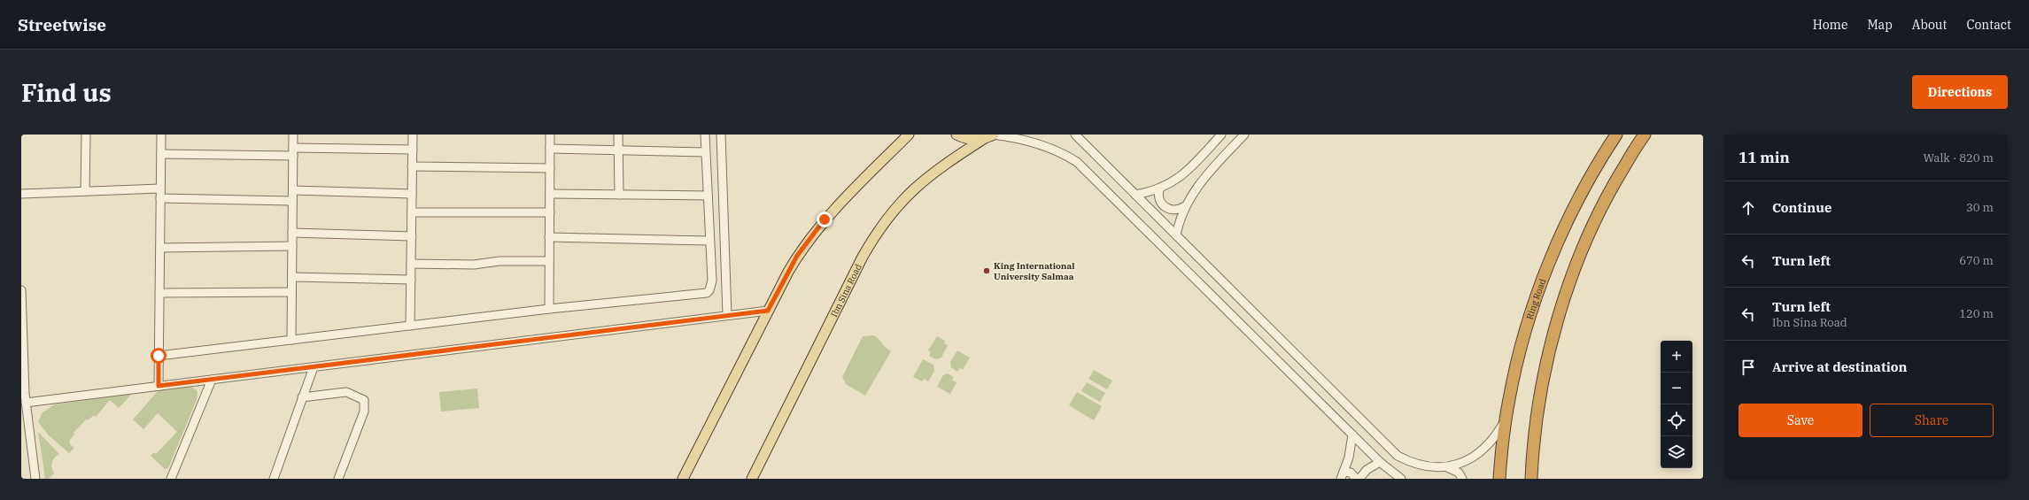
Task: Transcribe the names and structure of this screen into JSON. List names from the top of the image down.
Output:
{
  "streets": {
    "highway": ["Ring Road"],
    "main road": ["Ibn Sina Road"]
  },
  "places": ["King International University Salmaa"],
  "page": {
    "header": "Streetwise",
    "nav": [
      "Home",
      "Map",
      "About",
      "Contact"
    ],
    "buttons": [
      "Directions",
      ["Save", "Share"]
    ],
    "title": "Find us",
    "heading": ["11 min", "Walk · 820 m"],
    "list": [
      ["Continue", "30 m"],
      ["Turn left", "670 m"],
      ["Turn left", "Ibn Sina Road", "120 m"],
      "Arrive at destination"
    ],
    "map_buttons": ["+", "−"]
  }
}
